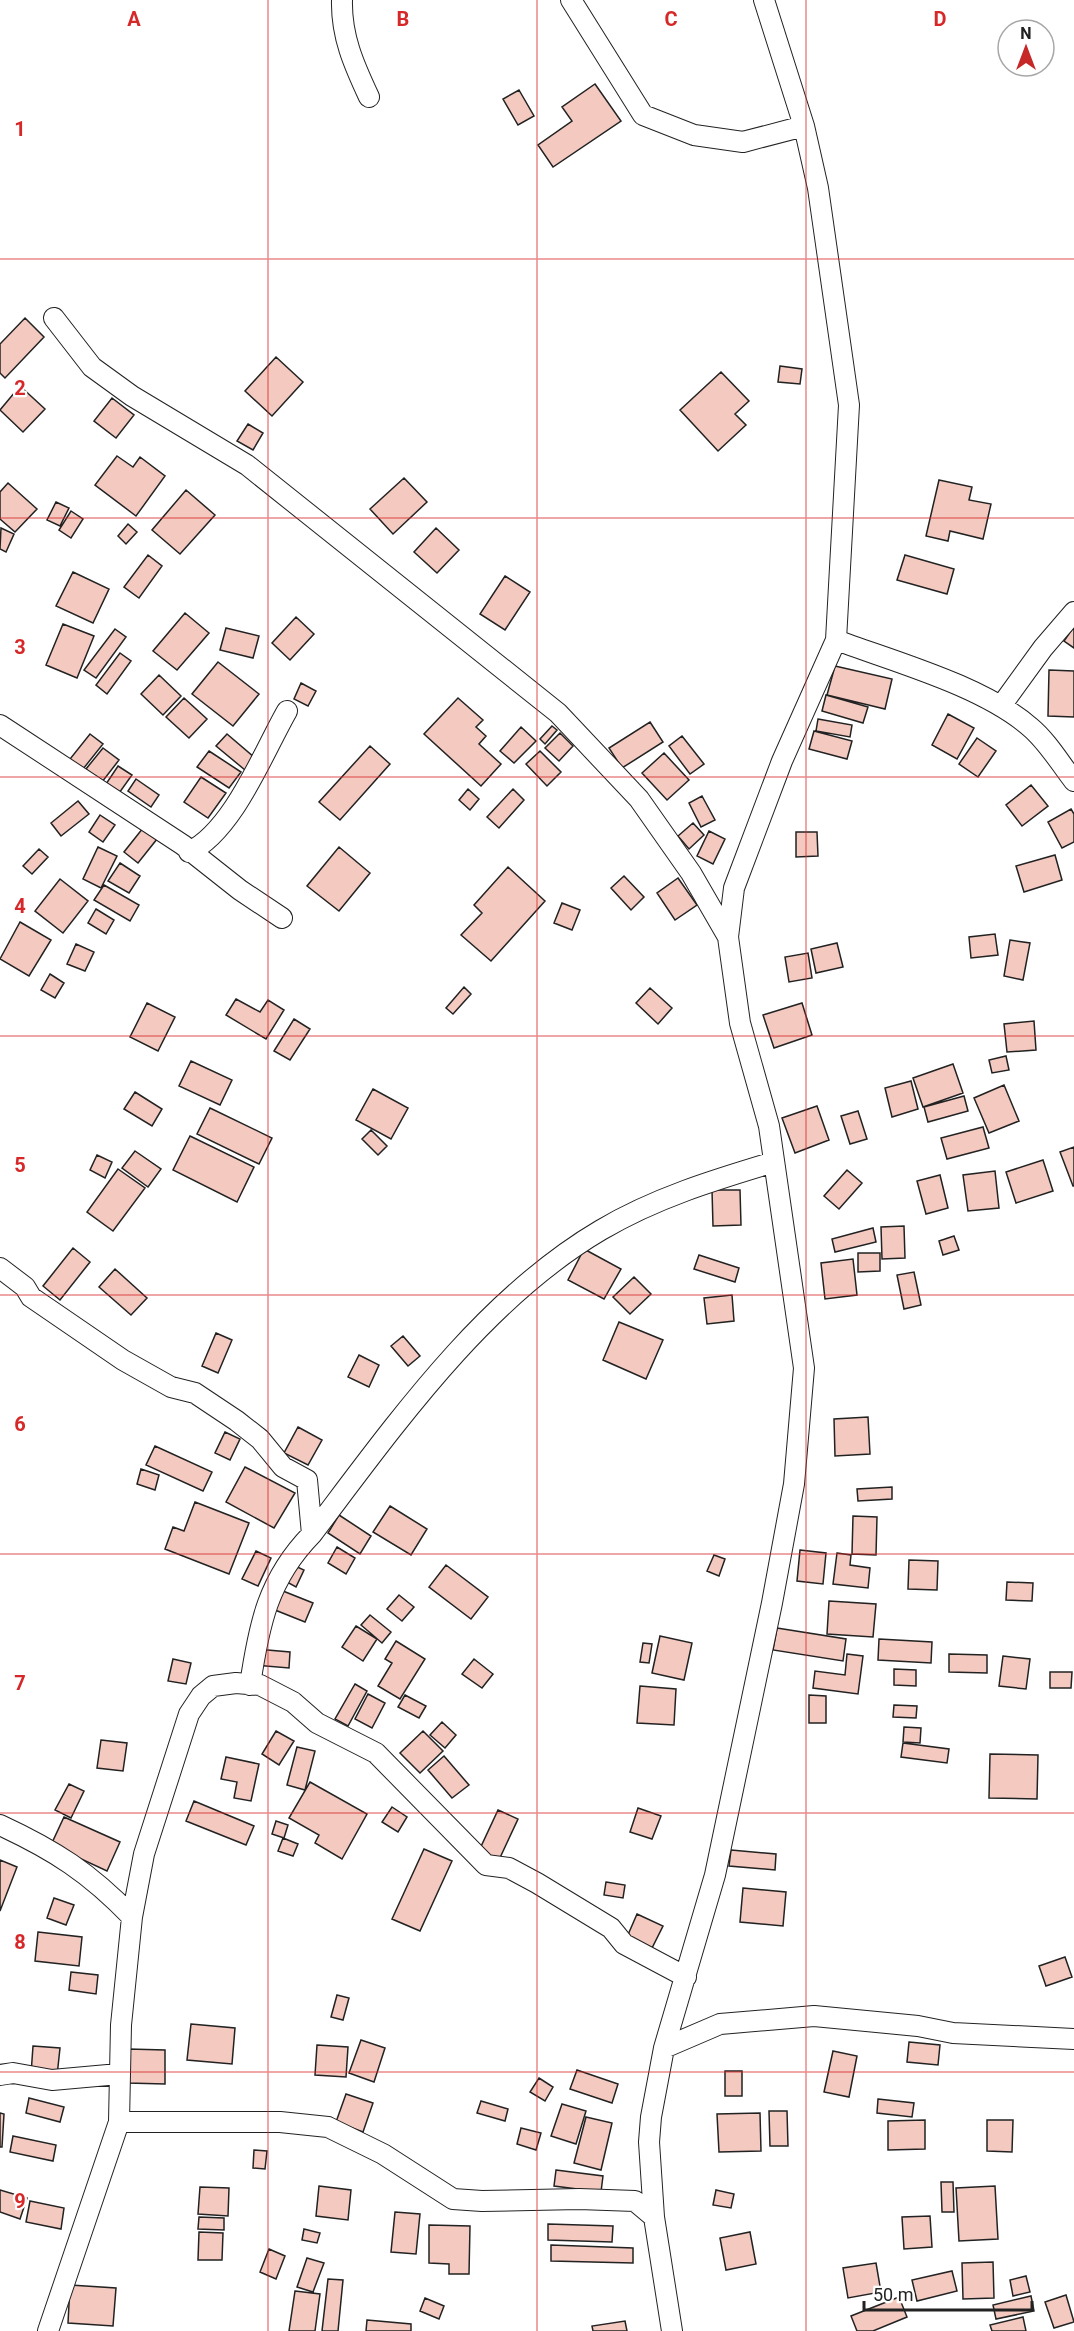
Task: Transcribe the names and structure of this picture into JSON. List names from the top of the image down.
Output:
{
  "scale_bar": "50 m",
  "north": "top",
  "grid": {
    "columns": [
      "A",
      "B",
      "C",
      "D"
    ],
    "rows": [
      "1",
      "2",
      "3",
      "4",
      "5",
      "6",
      "7",
      "8",
      "9"
    ]
  }
}
